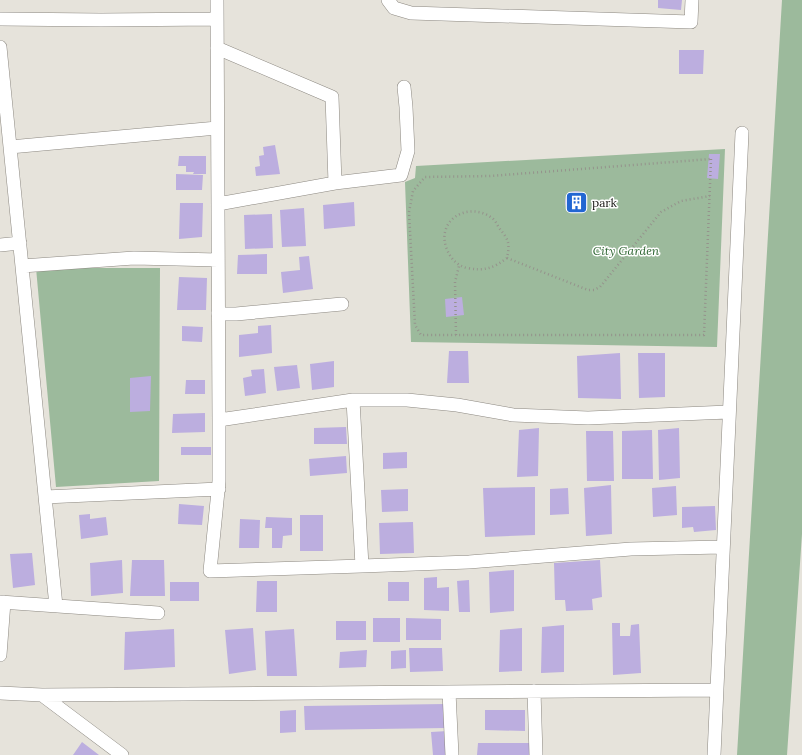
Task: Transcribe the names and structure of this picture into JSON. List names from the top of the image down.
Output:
{
  "parks": ["City Garden"],
  "places": {
    "building": ["park"]
  }
}
